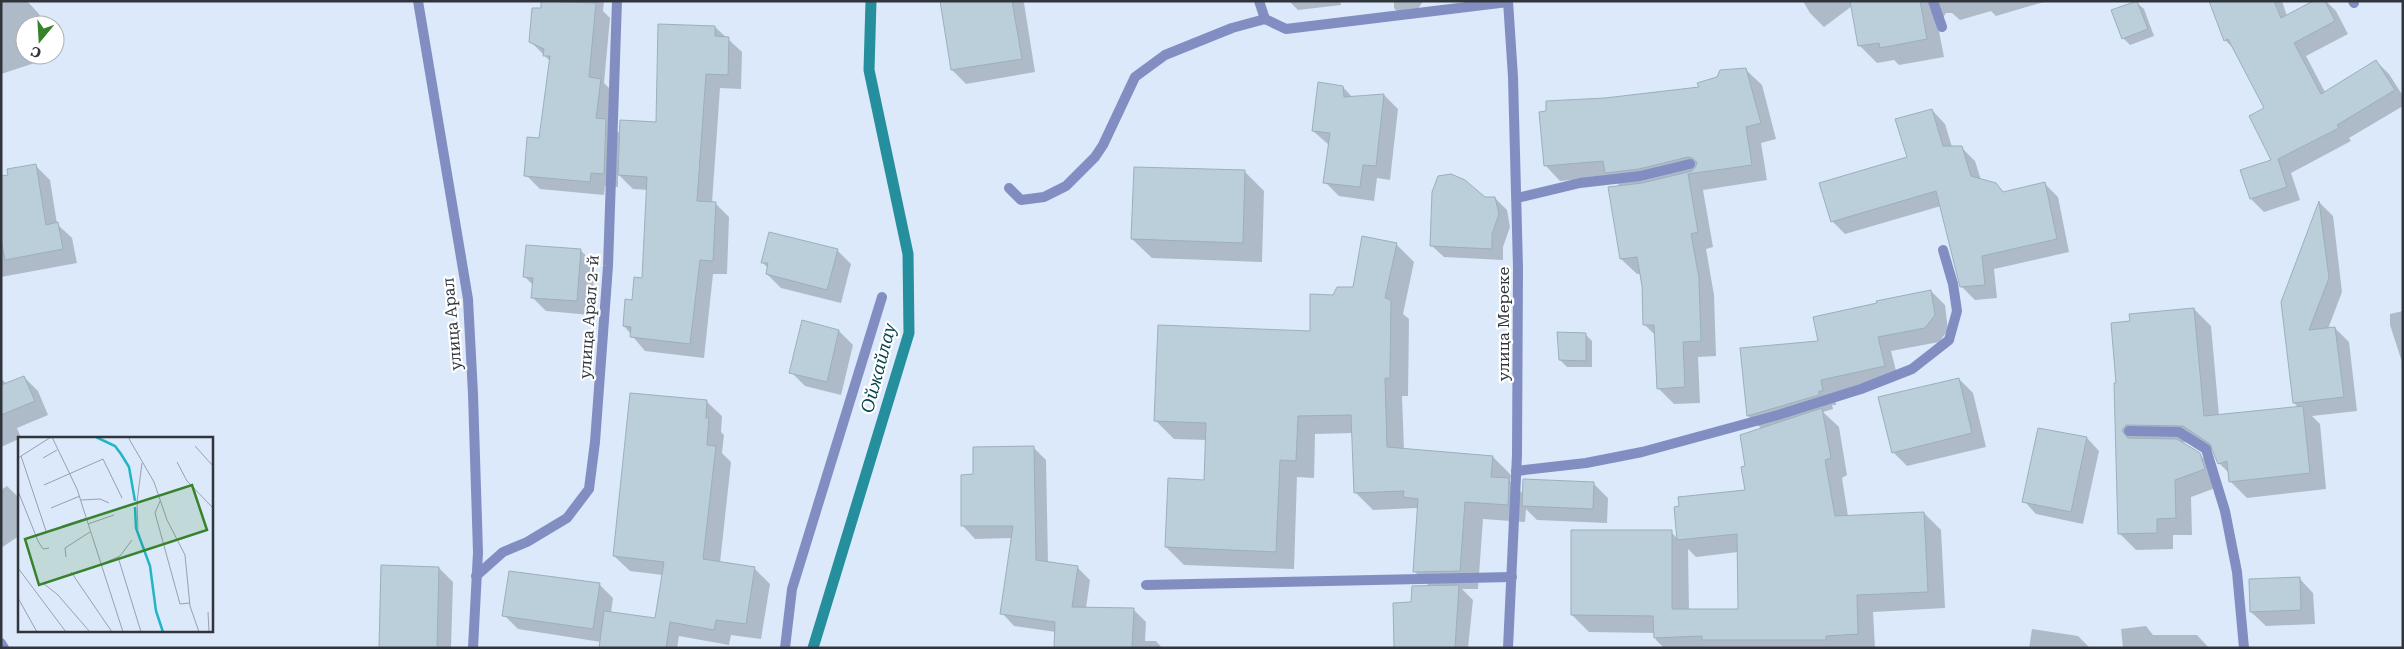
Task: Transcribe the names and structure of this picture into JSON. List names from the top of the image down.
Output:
{
  "streets": {
    "street": ["улица Арал 2-й", "улица Арал", "улица Мереке"]
  },
  "crossings": [
    ["улица Арал 2-й", "улица Арал"]
  ],
  "water": ["Ойжайлау"],
  "north": "bottom"
}
